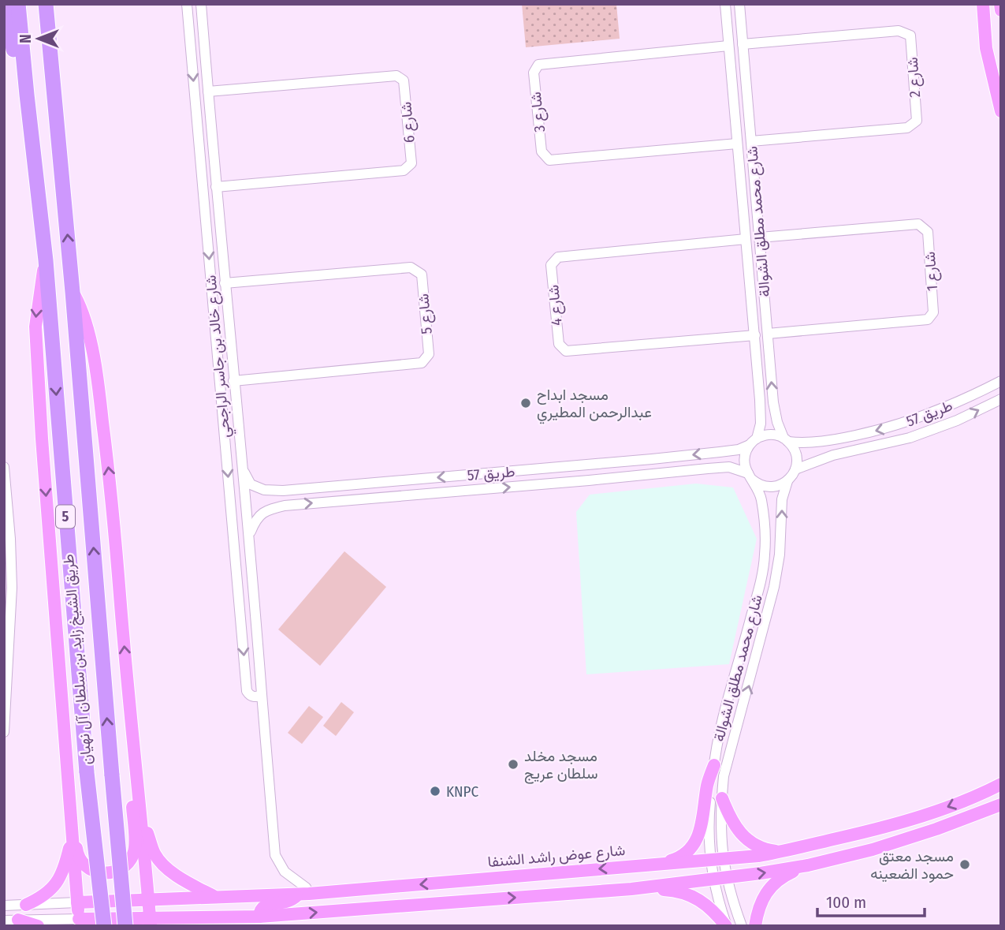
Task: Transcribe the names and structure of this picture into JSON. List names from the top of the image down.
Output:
{
  "streets": {
    "highway": ["5", "طريق الشيخ زايد بن سلطان آل نهيان"],
    "main road": ["شارع عوض راشد الشنفا"],
    "street": [
      "شارع 2",
      "شارع 3",
      "شارع 6",
      "شارع محمد مطلق الشوالة",
      "شارع 1",
      "شارع 4",
      "شارع 5",
      "شارع خالد بن جاسر الراجحي",
      "طريق 57"
    ]
  },
  "crossings": [
    ["شارع 2", "شارع محمد مطلق الشوالة"],
    ["شارع 3", "شارع محمد مطلق الشوالة"],
    ["شارع 6", "شارع خالد بن جاسر الراجحي"],
    ["شارع محمد مطلق الشوالة", "شارع 1"],
    ["شارع محمد مطلق الشوالة", "شارع 4"],
    ["شارع محمد مطلق الشوالة", "طريق 57"],
    ["شارع محمد مطلق الشوالة", "شارع عوض راشد الشنفا"],
    ["شارع 5", "شارع خالد بن جاسر الراجحي"],
    ["شارع خالد بن جاسر الراجحي", "طريق 57"],
    ["شارع خالد بن جاسر الراجحي", "شارع عوض راشد الشنفا"],
    ["طريق الشيخ زايد بن سلطان آل نهيان", "شارع عوض راشد الشنفا"]
  ],
  "places": [
    "مسجد ابداح عبدالرحمن المطيري",
    "مسجد مخلد سلطان عريج",
    "KNPC",
    "مسجد معتق حمود الضعينه"
  ],
  "scale_bar": "100 m",
  "north": "left"
}
